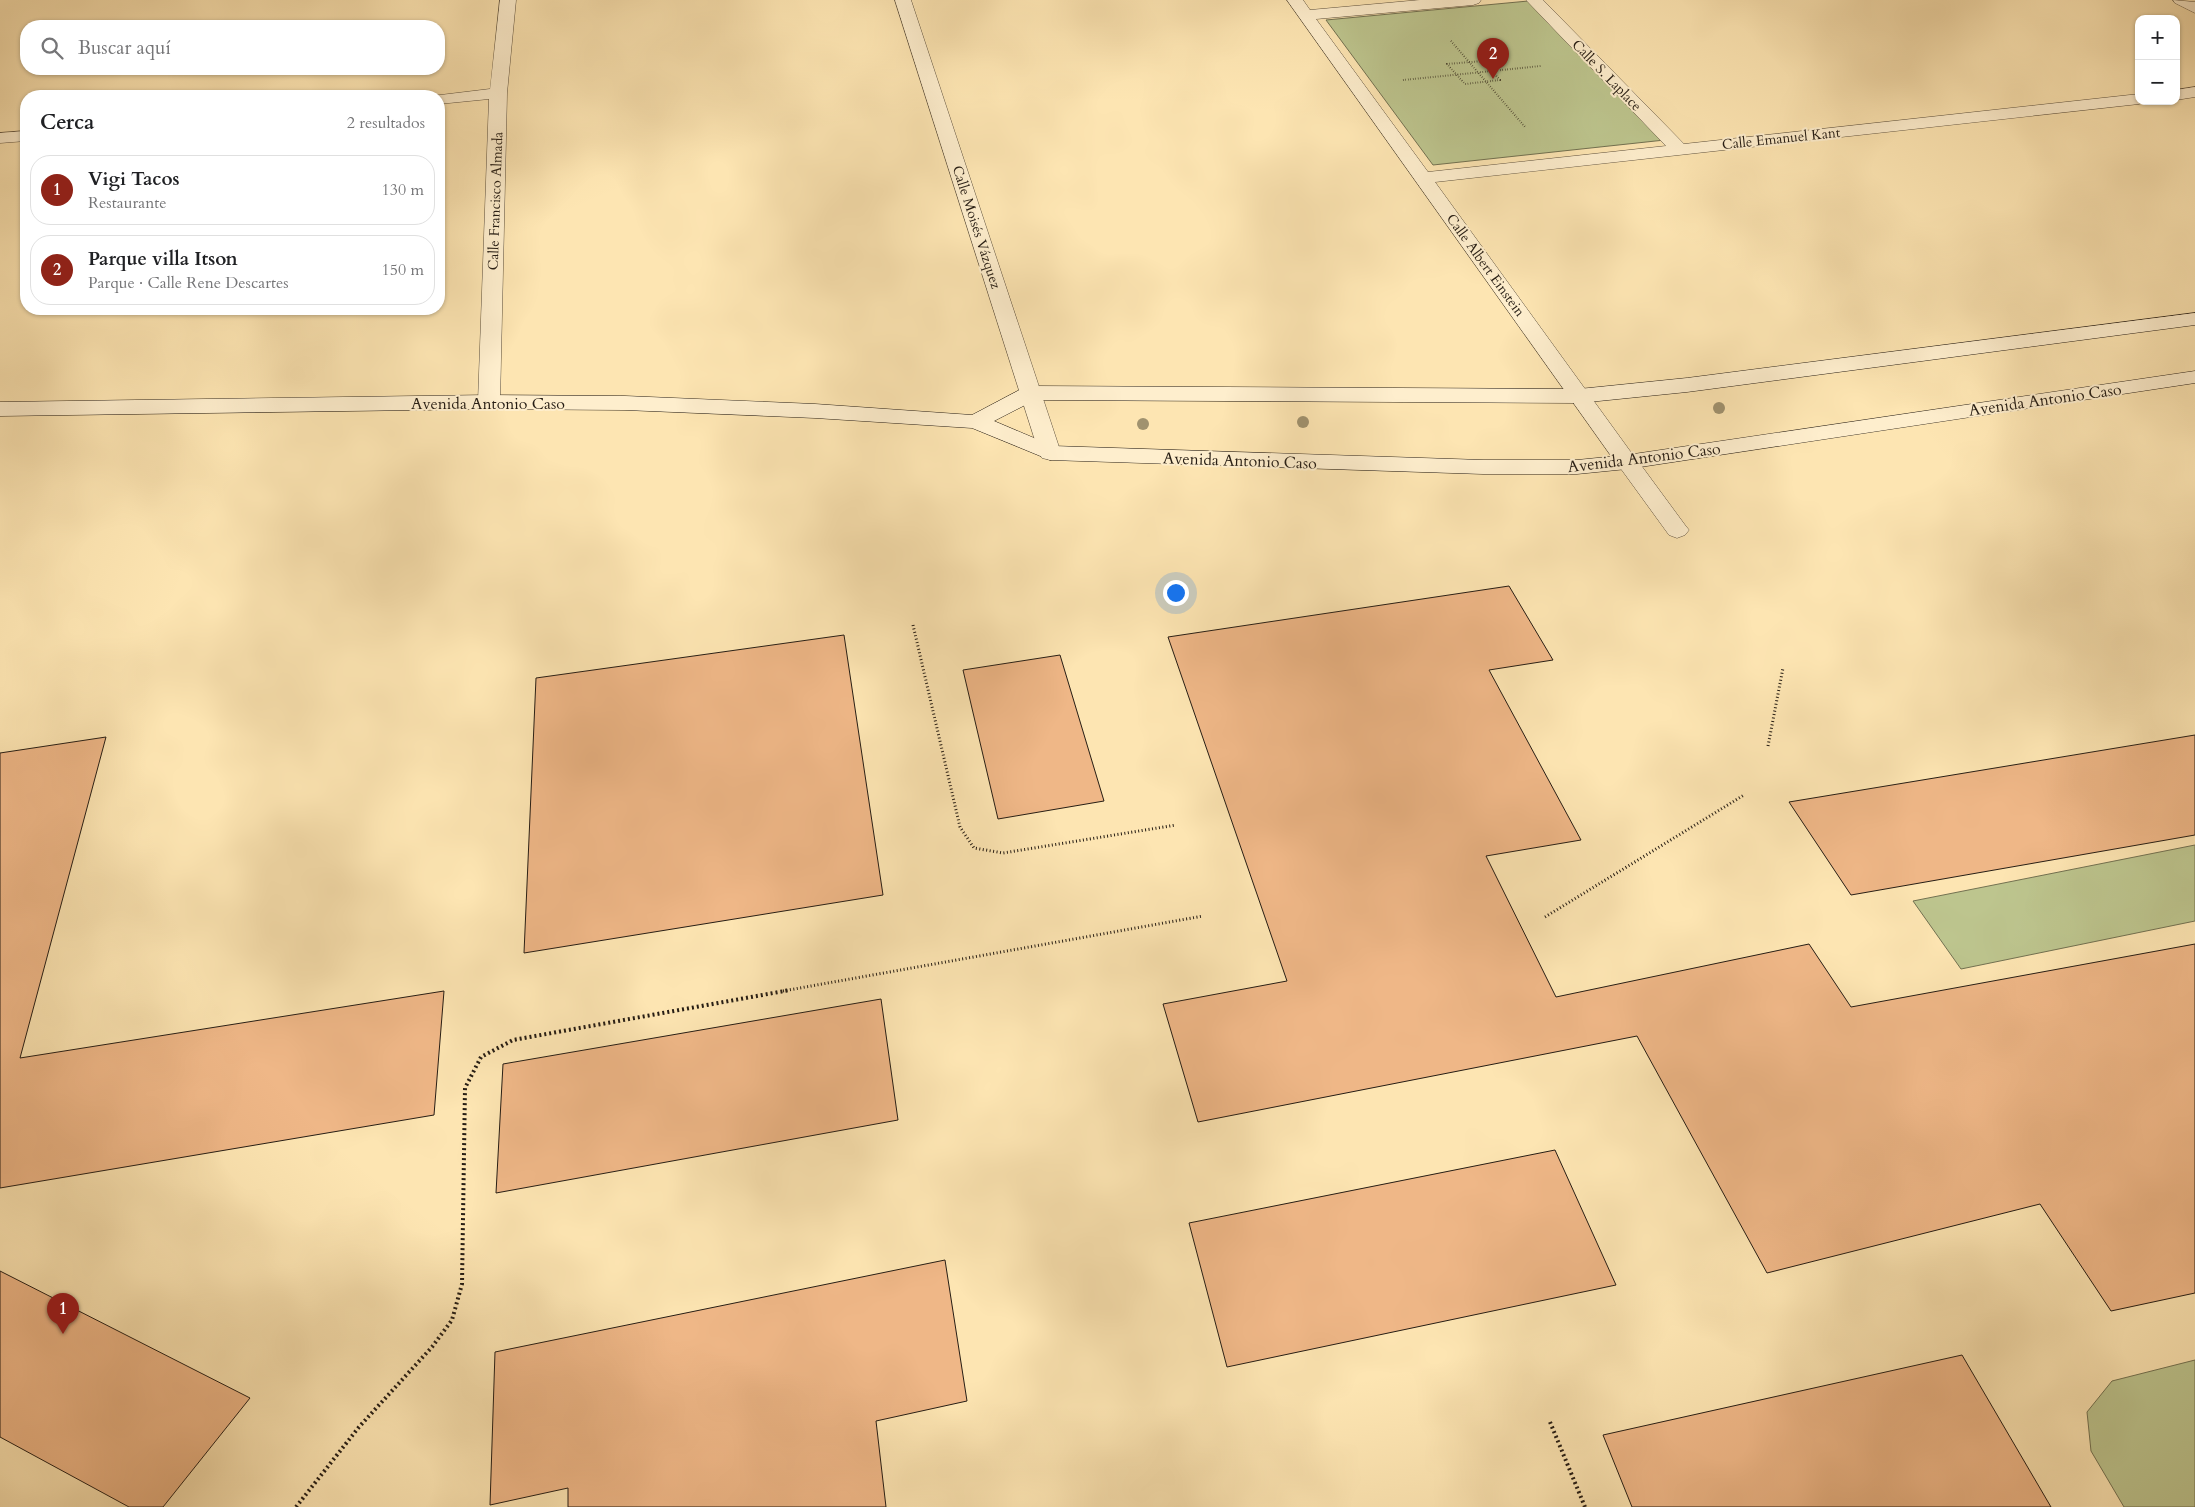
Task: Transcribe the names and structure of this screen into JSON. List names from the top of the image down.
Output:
{
  "streets": {
    "street": [
      "Calle S. Laplace",
      "Calle Emanuel Kant",
      "Calle Francisco Almada",
      "Calle Moisés Vázquez",
      "Calle Albert Einstein",
      "Avenida Antonio Caso"
    ]
  },
  "crossings": [
    ["Calle S. Laplace", "Calle Emanuel Kant"],
    ["Calle Emanuel Kant", "Calle Albert Einstein"],
    ["Calle Francisco Almada", "Avenida Antonio Caso"],
    ["Calle Moisés Vázquez", "Avenida Antonio Caso"],
    ["Calle Albert Einstein", "Avenida Antonio Caso"]
  ],
  "page": {
    "map_buttons": ["+", "−"],
    "search": "Buscar aquí",
    "pins": ["2", "1"],
    "heading": ["Cerca", "2 resultados"],
    "list": [
      {
        "mark": "1",
        "name": "Vigi Tacos",
        "note": "Restaurante",
        "value": "130 m"
      },
      {
        "mark": "2",
        "name": "Parque villa Itson",
        "note": "Parque · Calle Rene Descartes",
        "value": "150 m"
      }
    ]
  }
}
